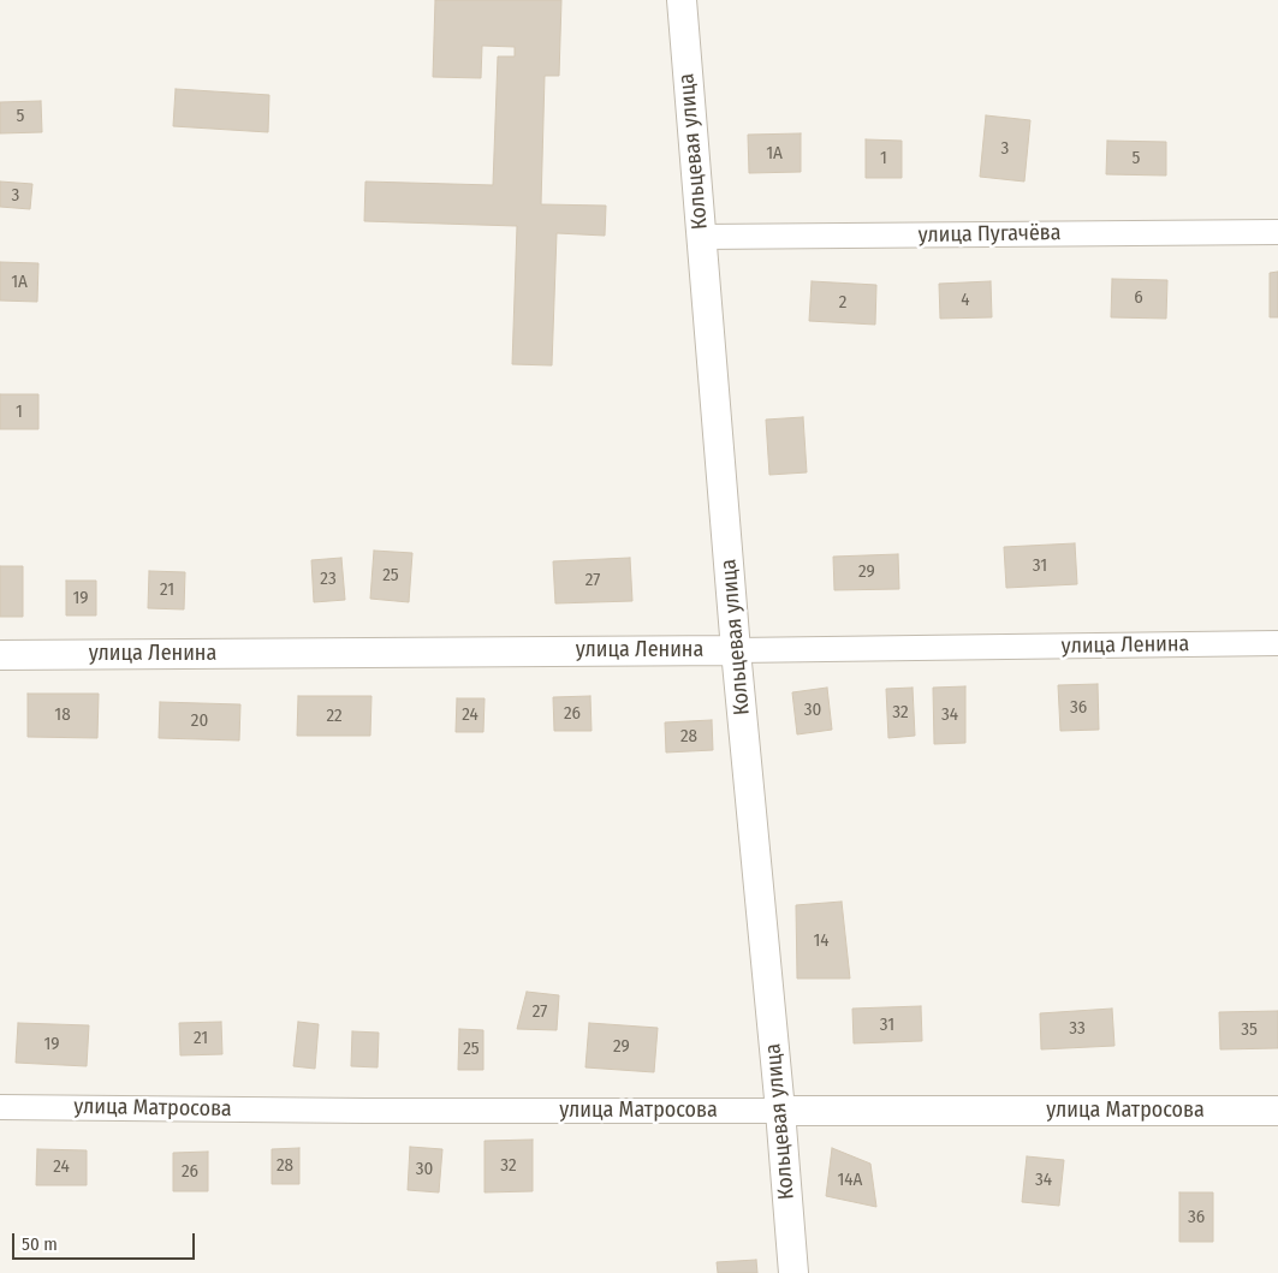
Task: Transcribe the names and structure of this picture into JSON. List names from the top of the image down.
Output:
{
  "streets": {
    "street": [
      "Кольцевая улица",
      "улица Пугачёва",
      "улица Ленина",
      "улица Матросова"
    ]
  },
  "crossings": [
    ["Кольцевая улица", "улица Пугачёва"],
    ["Кольцевая улица", "улица Ленина"],
    ["Кольцевая улица", "улица Матросова"]
  ],
  "house_numbers": [
    "5",
    "3",
    "1А",
    "1",
    "5",
    "3",
    "1А",
    "6",
    "4",
    "2",
    "1",
    "31",
    "29",
    "25",
    "23",
    "27",
    "21",
    "19",
    "36",
    "30",
    "32",
    "26",
    "18",
    "24",
    "34",
    "22",
    "20",
    "28",
    "14",
    "27",
    "31",
    "33",
    "35",
    "21",
    "19",
    "29",
    "25",
    "28",
    "32",
    "24",
    "30",
    "26",
    "14А",
    "34",
    "36"
  ],
  "scale_bar": "50 m"
}
